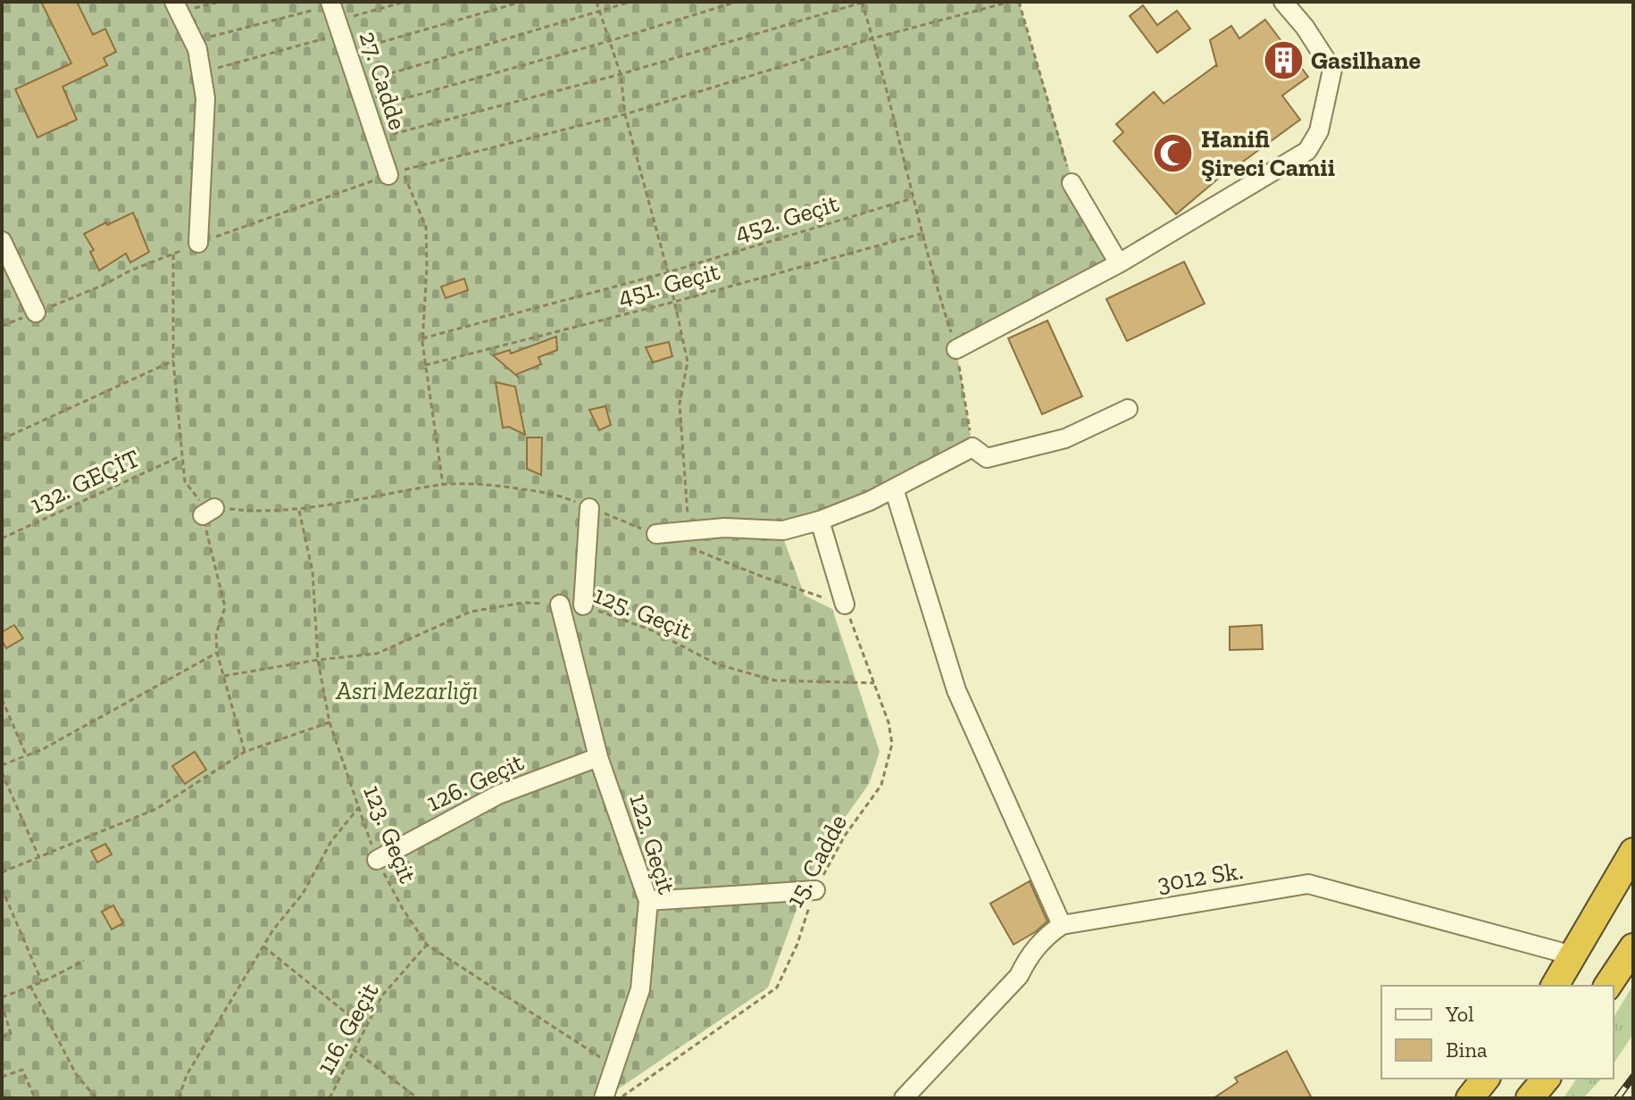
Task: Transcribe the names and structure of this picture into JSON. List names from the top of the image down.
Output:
{
  "streets": {
    "street": [
      "27. Cadde",
      "126. Geçit",
      "122. Geçit",
      "3012 Sk."
    ],
    "path": [
      "452. Geçit",
      "451. Geçit",
      "132. GEÇİT",
      "125. Geçit",
      "123. Geçit",
      "15. Cadde",
      "116. Geçit"
    ]
  },
  "crossings": [
    ["125. Geçit", "123. Geçit"],
    ["125. Geçit", "122. Geçit"],
    ["125. Geçit", "15. Cadde"],
    ["126. Geçit", "123. Geçit"],
    ["126. Geçit", "122. Geçit"],
    ["123. Geçit", "122. Geçit"],
    ["123. Geçit", "116. Geçit"]
  ],
  "parks": ["Asri Mezarlığı"],
  "places": {
    "building": ["Gasilhane"],
    "mosque": ["Hanifi Şireci Camii"]
  },
  "legend": ["Yol", "Bina"]
}
